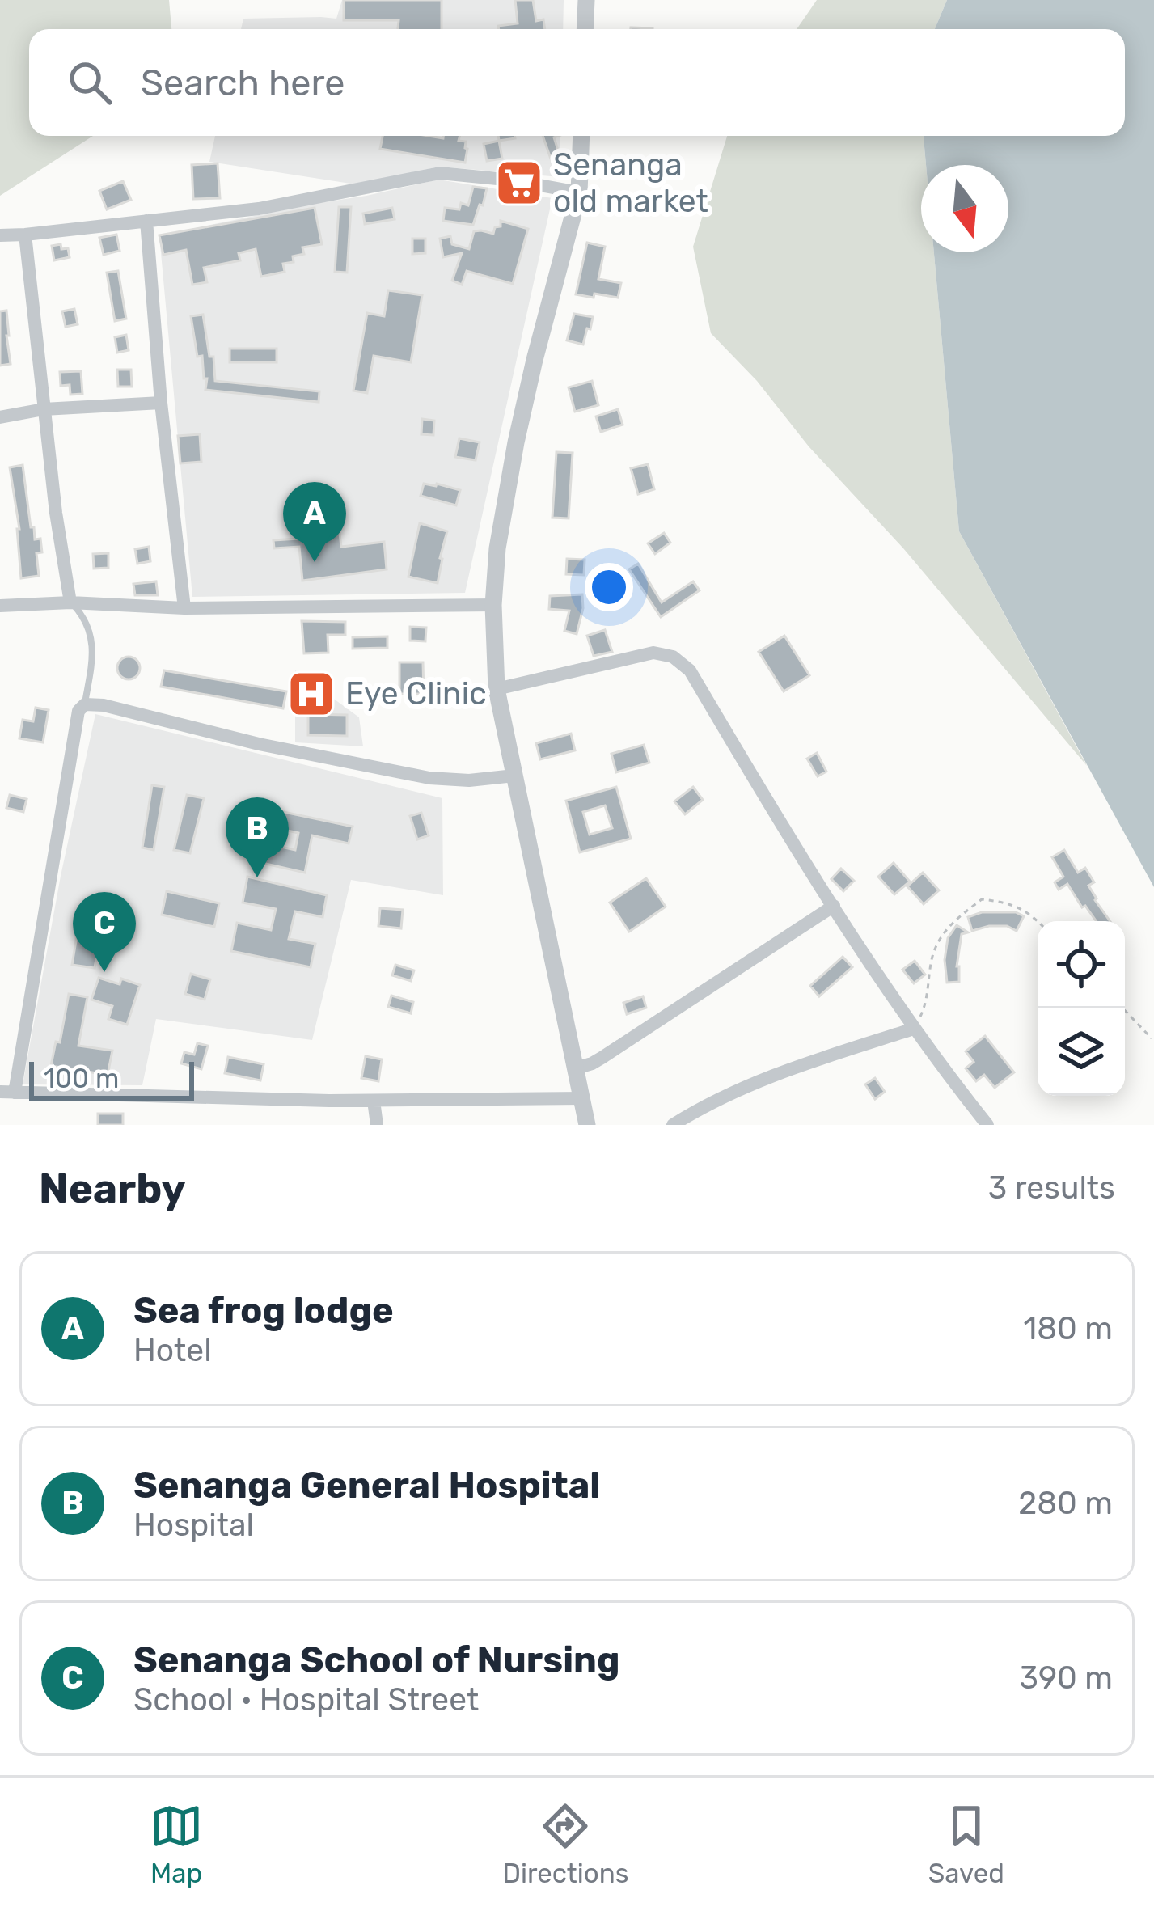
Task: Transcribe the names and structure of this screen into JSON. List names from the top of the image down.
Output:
{
  "places": {
    "supermarket": ["Senanga old market"],
    "hospital": ["Eye Clinic"]
  },
  "scale_bar": "100 m",
  "north": "bottom",
  "page": {
    "search": "Search here",
    "pins": ["A", "B", "C"],
    "scale": "100 m",
    "heading": ["Nearby", "3 results"],
    "list": [
      {
        "mark": "A",
        "name": "Sea frog lodge",
        "note": "Hotel",
        "value": "180 m"
      },
      {
        "mark": "B",
        "name": "Senanga General Hospital",
        "note": "Hospital",
        "value": "280 m"
      },
      {
        "mark": "C",
        "name": "Senanga School of Nursing",
        "note": "School · Hospital Street",
        "value": "390 m"
      }
    ],
    "nav": ["Map", "Directions", "Saved"]
  }
}
